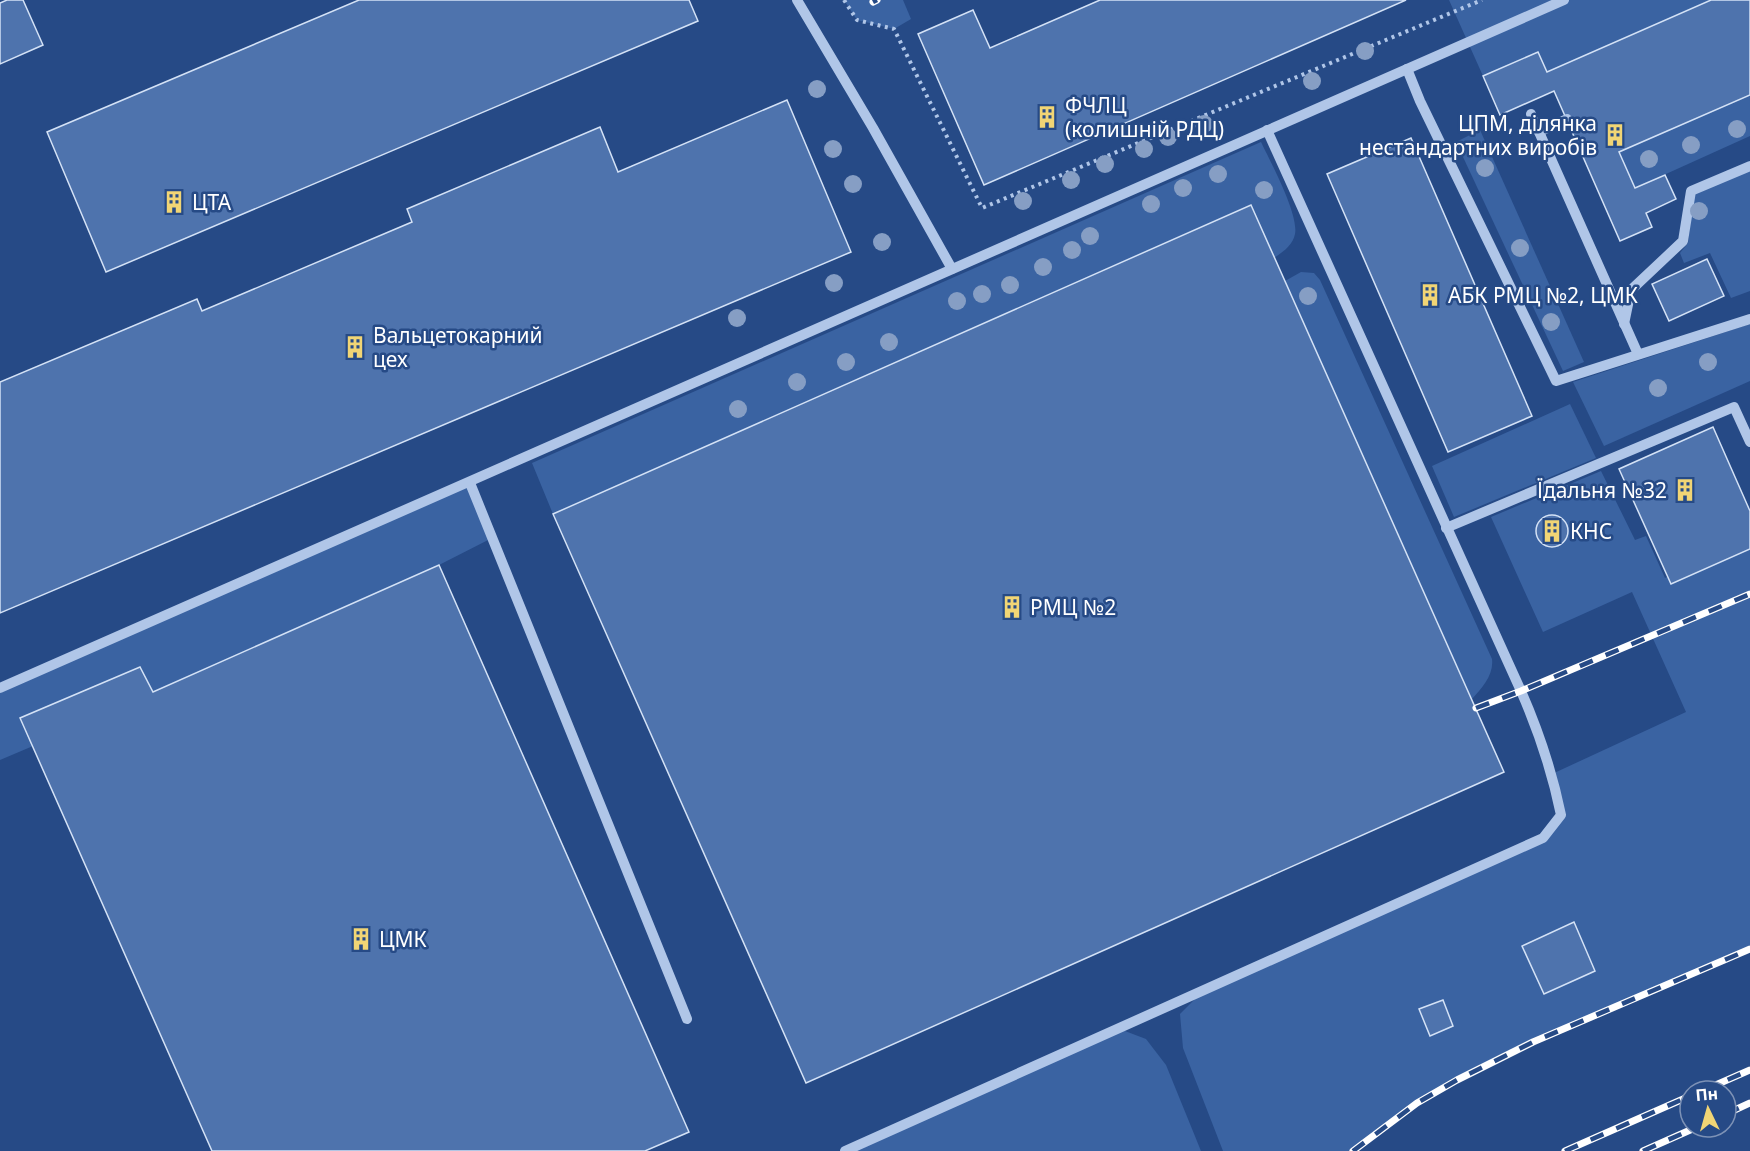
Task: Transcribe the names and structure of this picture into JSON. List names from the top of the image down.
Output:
{
  "places": {
    "building": [
      "ФЧЛЦ (колишній РДЦ)",
      "ЦПМ, ділянка нестандартних виробів",
      "ЦТА",
      "АБК РМЦ №2, ЦМК",
      "Вальцетокарний цех",
      "Їдальня №32",
      "КНС",
      "РМЦ №2",
      "ЦМК"
    ]
  },
  "north": "top"
}
